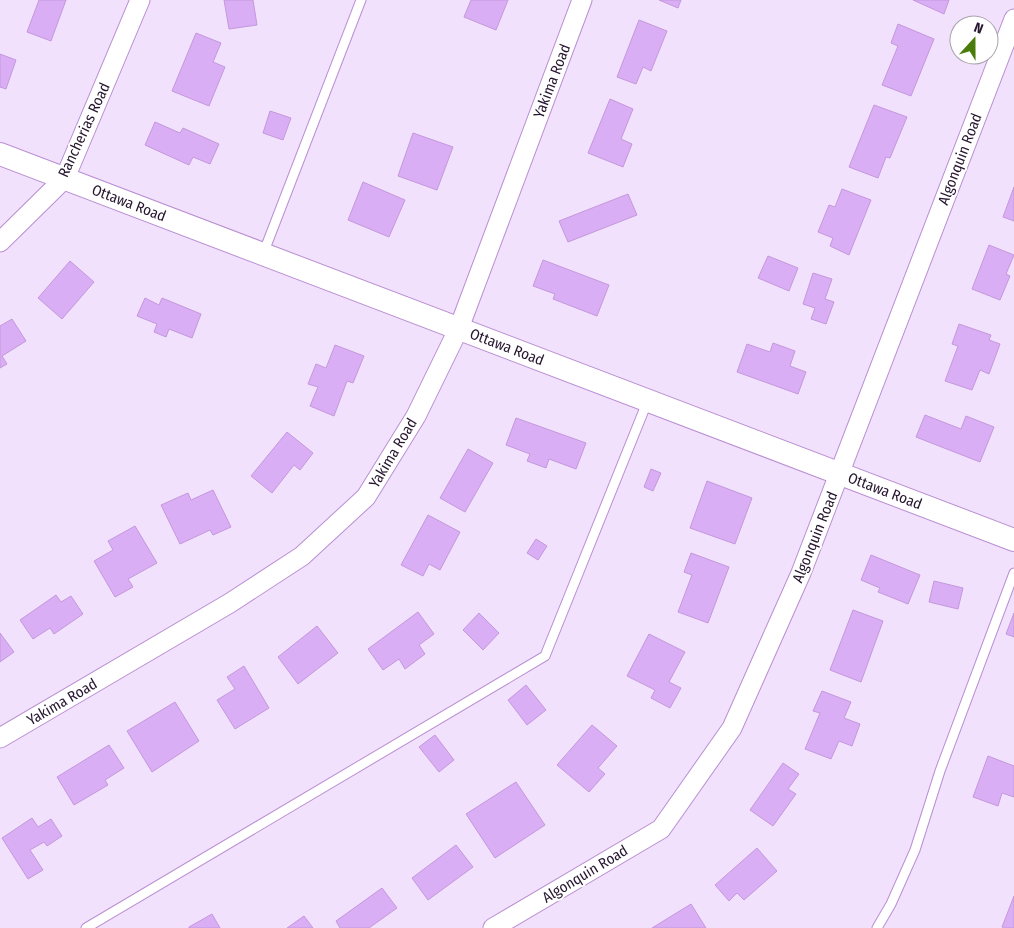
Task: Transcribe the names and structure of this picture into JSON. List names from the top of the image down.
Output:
{
  "streets": {
    "street": [
      "Yakima Road",
      "Rancherias Road",
      "Algonquin Road",
      "Ottawa Road"
    ]
  },
  "crossings": [
    ["Yakima Road", "Ottawa Road"],
    ["Rancherias Road", "Ottawa Road"],
    ["Algonquin Road", "Ottawa Road"]
  ],
  "north": "top"
}
